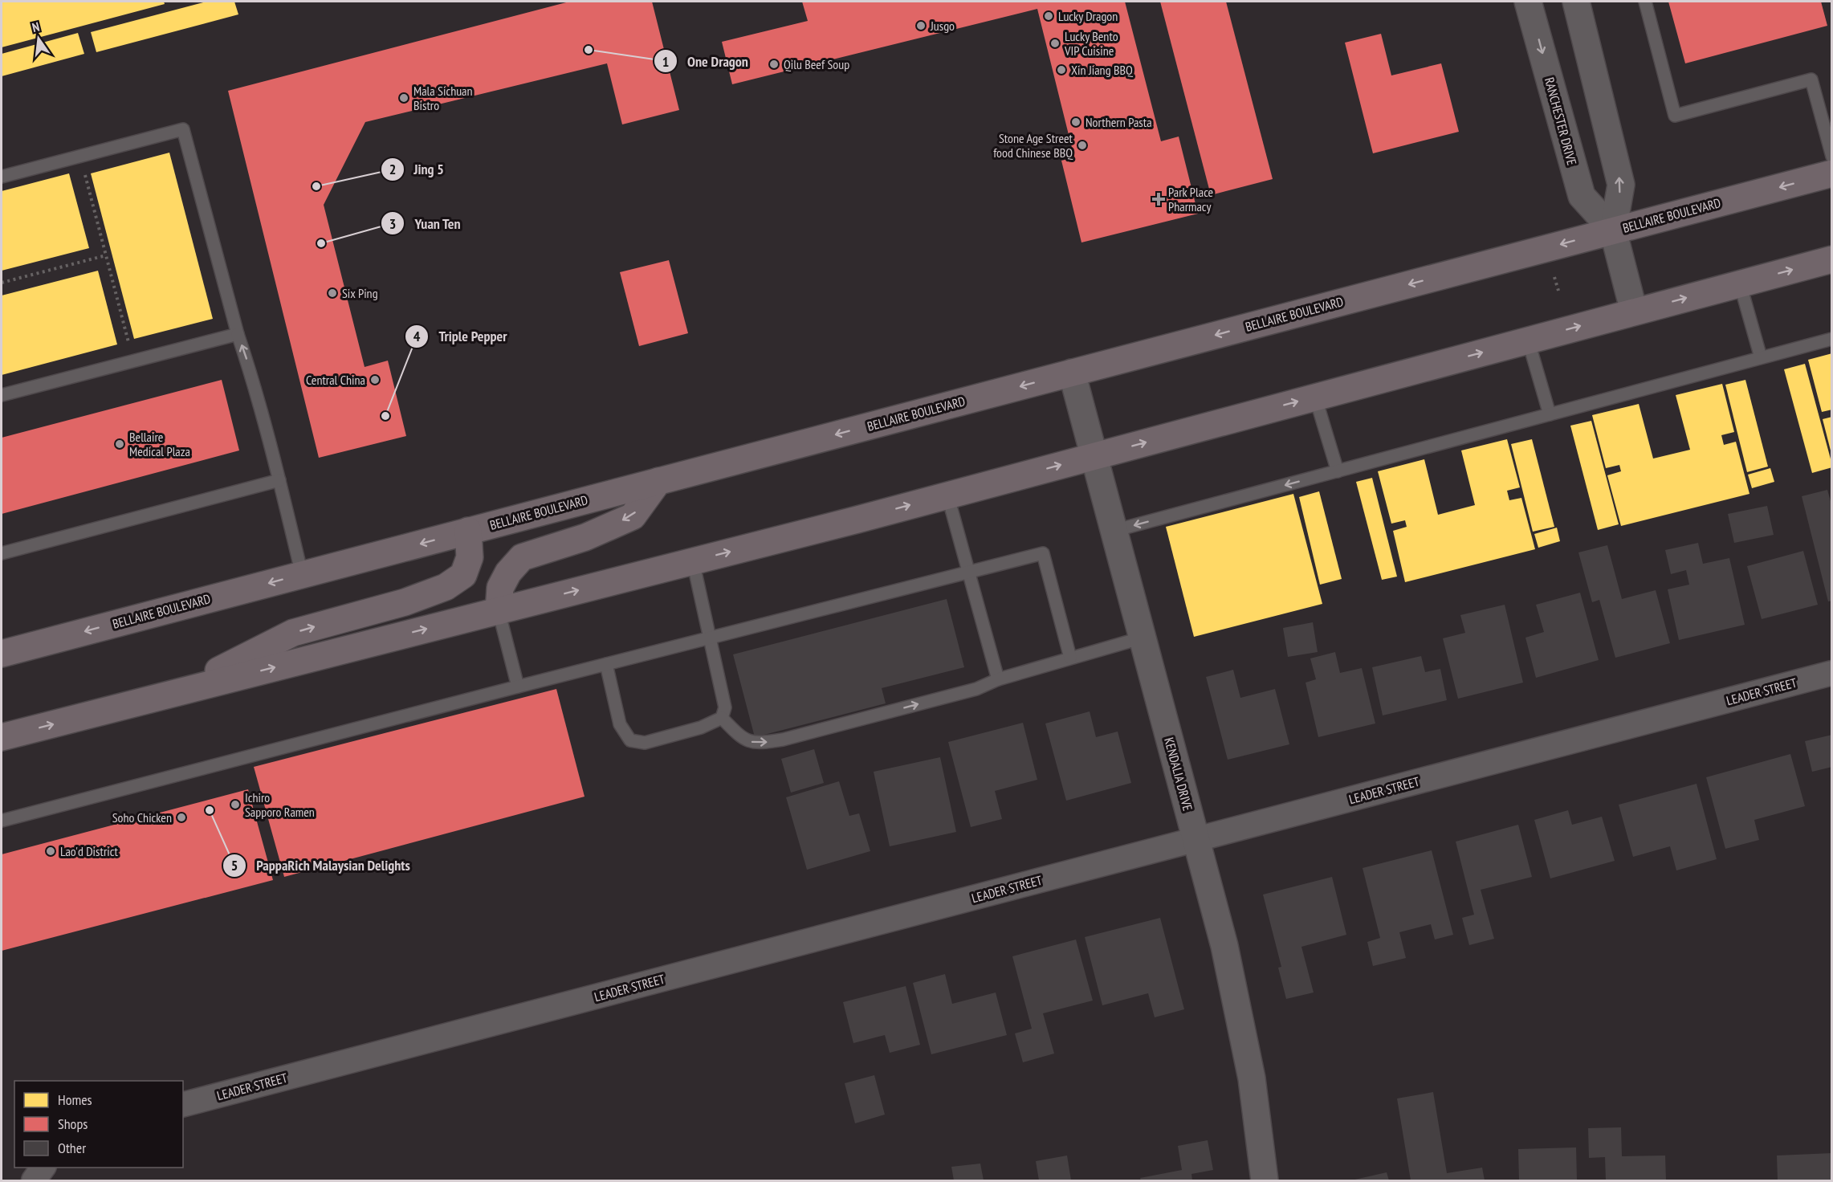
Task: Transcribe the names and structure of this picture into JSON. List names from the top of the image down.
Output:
{
  "streets": {
    "main road": ["BELLAIRE BOULEVARD"],
    "street": ["RANCHESTER DRIVE", "LEADER STREET", "KENDALIA DRIVE"]
  },
  "crossings": [
    ["RANCHESTER DRIVE", "BELLAIRE BOULEVARD"],
    ["BELLAIRE BOULEVARD", "KENDALIA DRIVE"],
    ["LEADER STREET", "KENDALIA DRIVE"]
  ],
  "places": {
    "other": [
      "Lucky Dragon",
      "Jusgo",
      "Lucky Bento VIP Cuisine",
      "One Dragon",
      "Qilu Beef Soup",
      "Xin Jiang BBQ",
      "Mala Sichuan Bistro",
      "Northern Pasta",
      "Stone Age Street food Chinese BBQ",
      "Jing 5",
      "Yuan Ten",
      "Six Ping",
      "Central China",
      "Triple Pepper",
      "Bellaire Medical Plaza",
      "Ichiro Sapporo Ramen",
      "PappaRich Malaysian Delights",
      "Soho Chicken",
      "Lao'd District"
    ],
    "health": ["Park Place Pharmacy"]
  },
  "legend": ["Homes", "Shops", "Other"],
  "north": "top"
}
